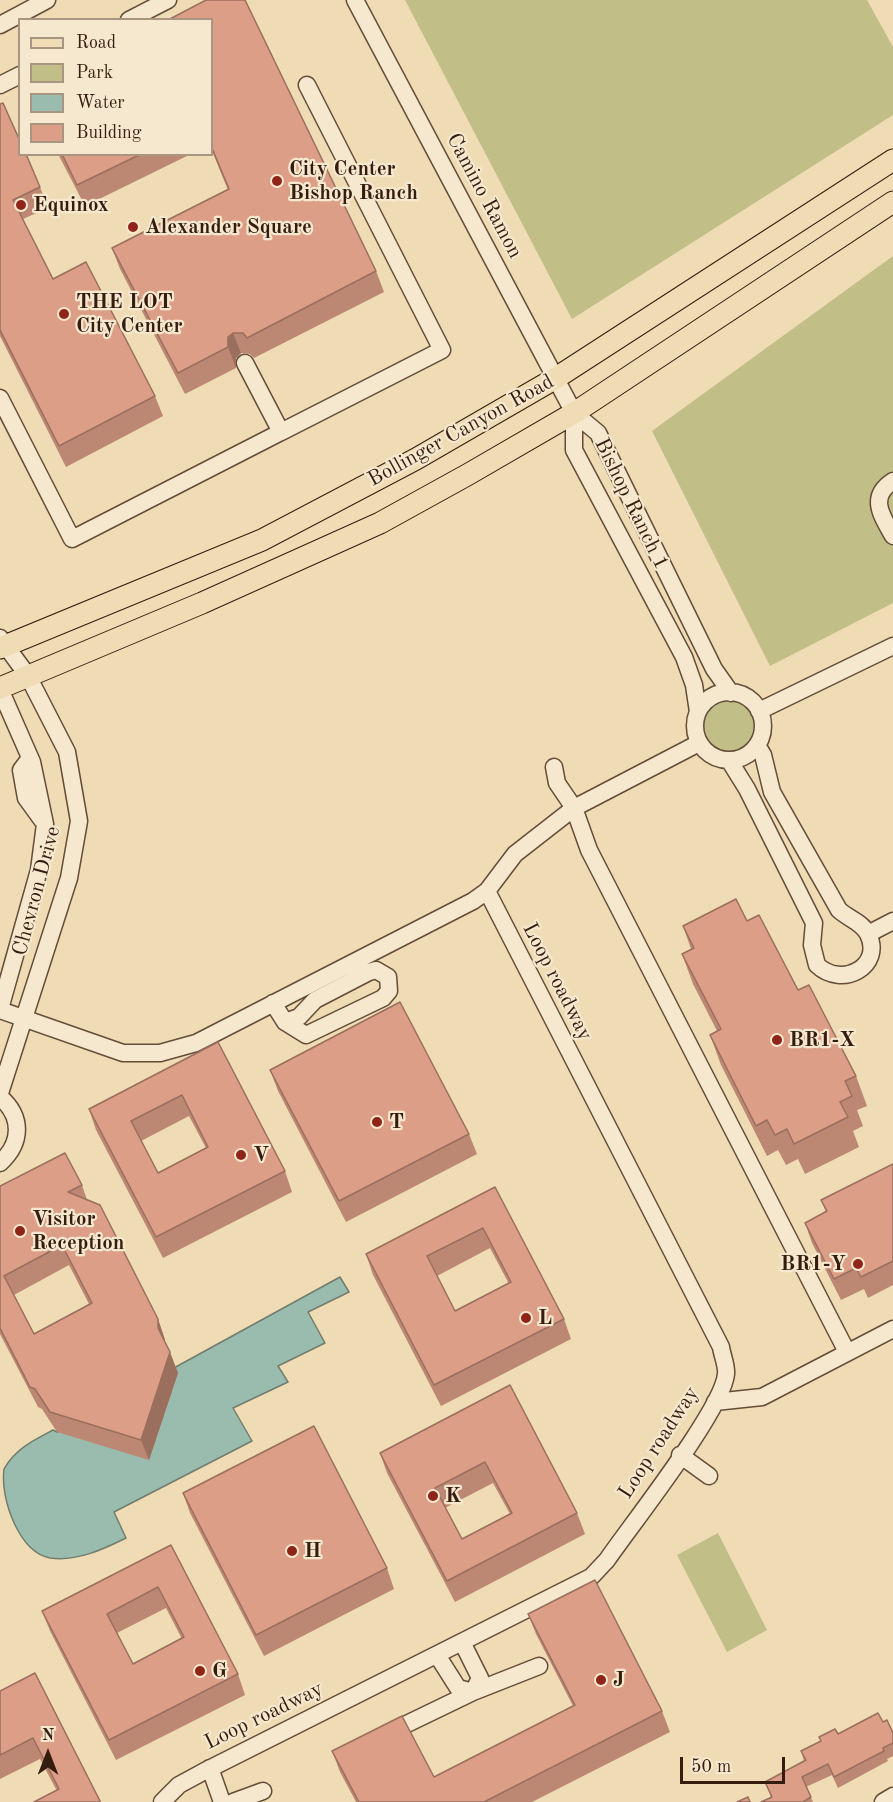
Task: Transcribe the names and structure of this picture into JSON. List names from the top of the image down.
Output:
{
  "streets": {
    "main road": ["Bollinger Canyon Road"],
    "street": [
      "Camino Ramon",
      "Bishop Ranch 1",
      "Chevron Drive",
      "Loop roadway"
    ]
  },
  "crossings": [
    ["Camino Ramon", "Bollinger Canyon Road"],
    ["Camino Ramon", "Bishop Ranch 1"],
    ["Bollinger Canyon Road", "Bishop Ranch 1"],
    ["Bollinger Canyon Road", "Chevron Drive"]
  ],
  "places": [
    "City Center Bishop Ranch",
    "Equinox",
    "Alexander Square",
    "THE LOT City Center",
    "BR1-X",
    "T",
    "V",
    "Visitor Reception",
    "BR1-Y",
    "L",
    "K",
    "H",
    "G",
    "J"
  ],
  "legend": [
    "Road",
    "Park",
    "Water",
    "Building"
  ],
  "scale_bar": "50 m",
  "north": "top"
}
